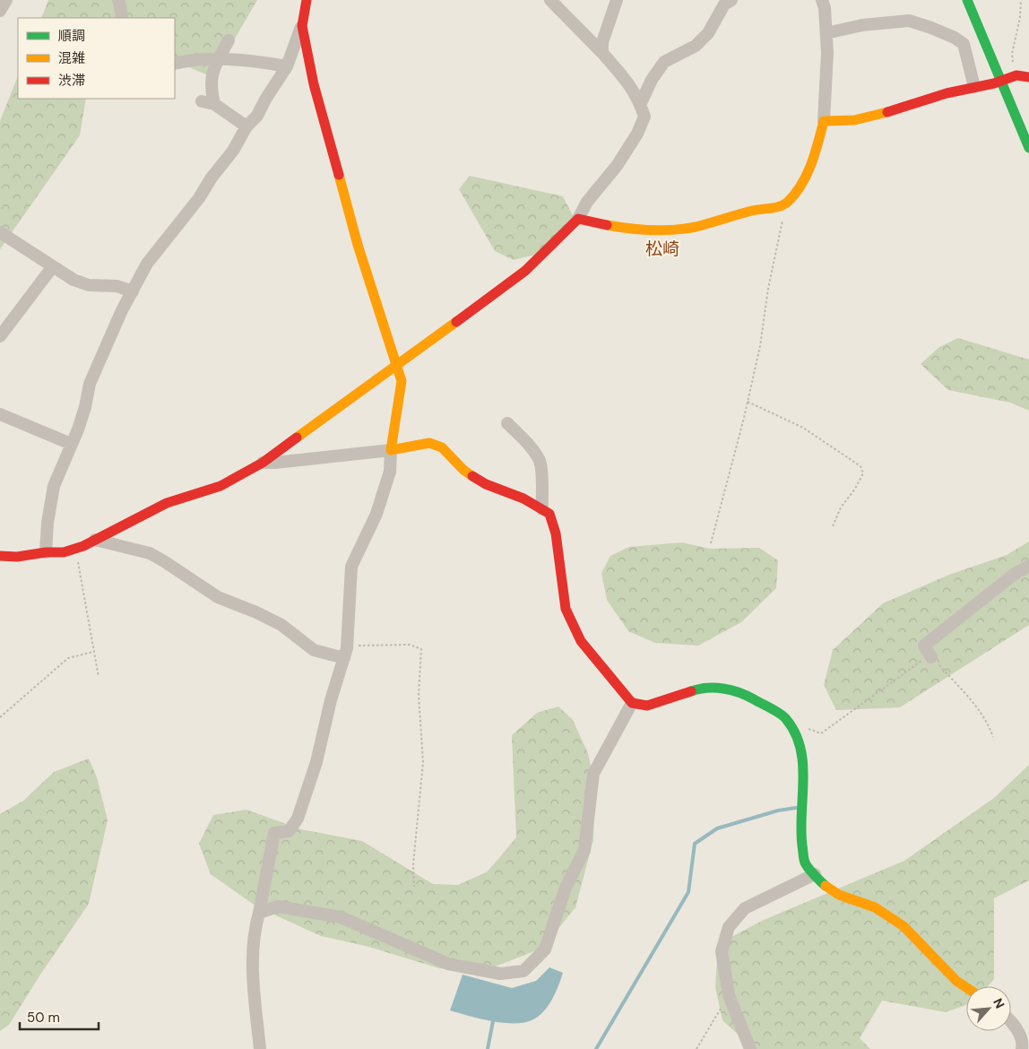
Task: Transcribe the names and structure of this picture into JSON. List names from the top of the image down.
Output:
{
  "districts": ["松崎"],
  "legend": ["順調", "混雑", "渋滞"],
  "scale_bar": "50 m",
  "north": "top right"
}
